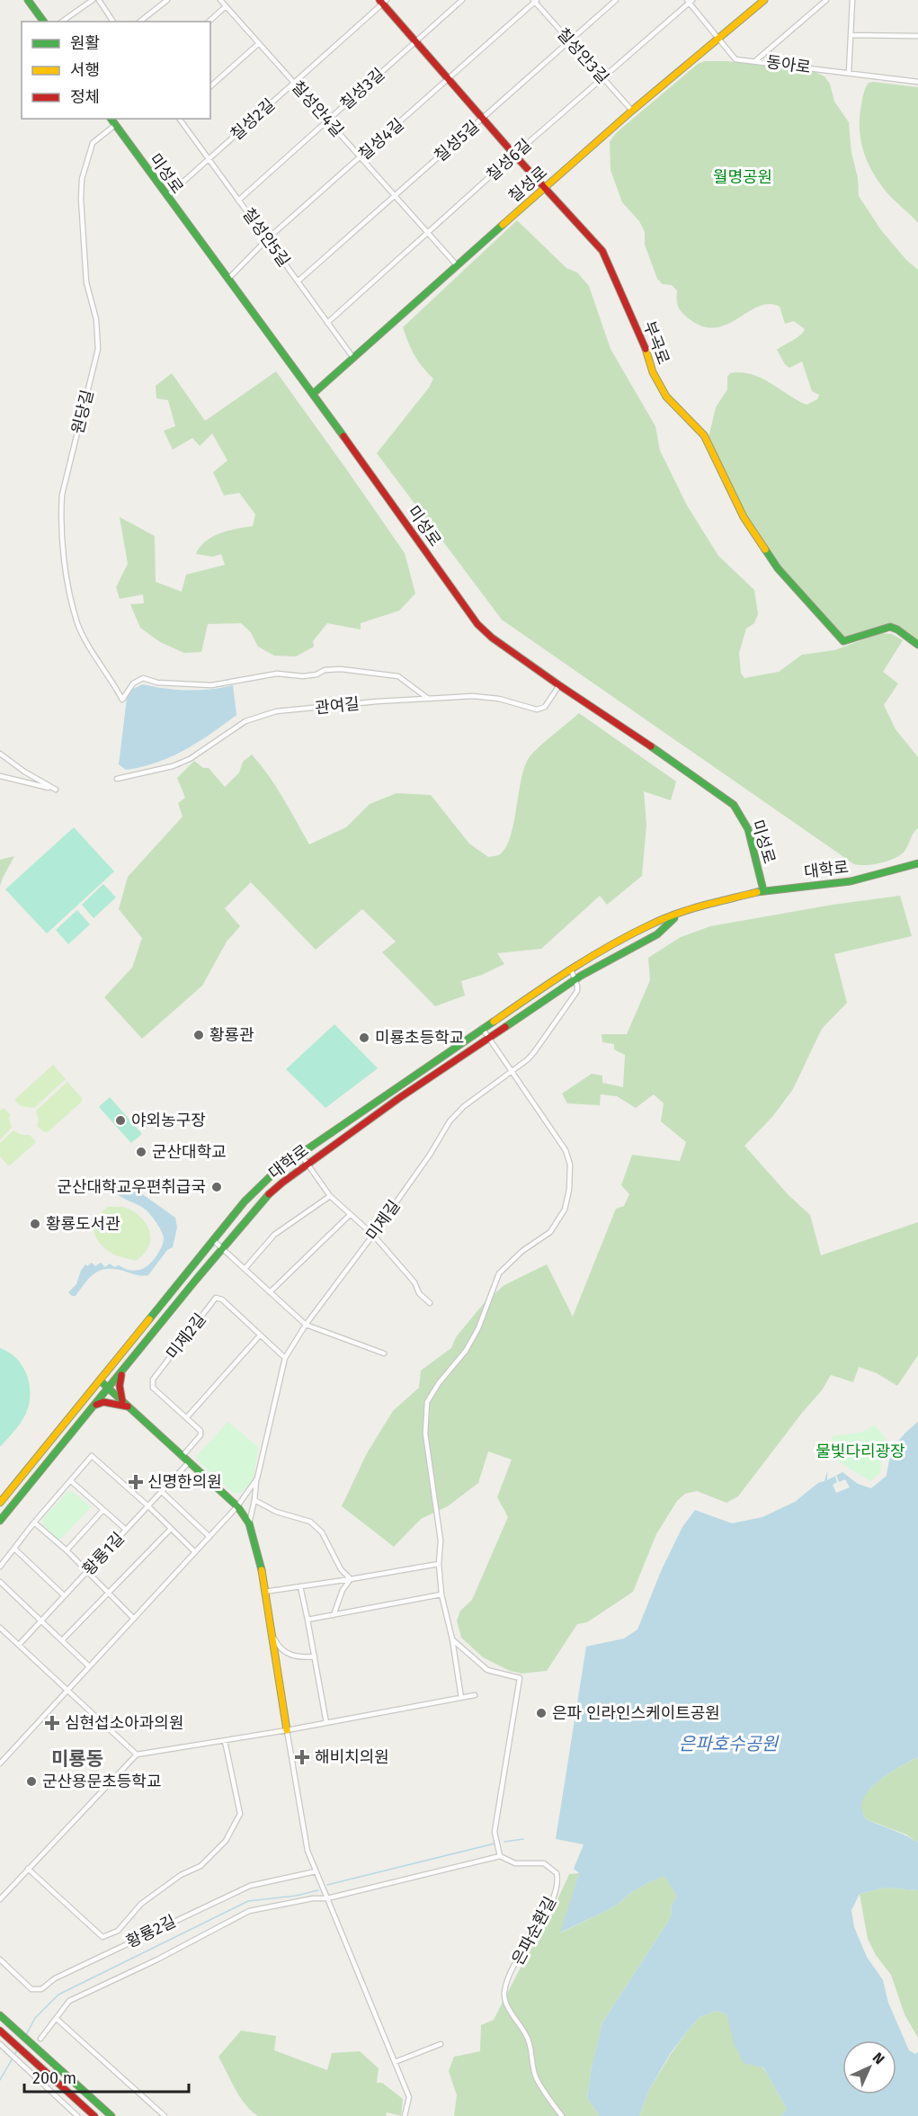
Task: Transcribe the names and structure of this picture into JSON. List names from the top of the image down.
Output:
{
  "streets": {
    "main road": [
      "미성로",
      "칠성로",
      "부곡로",
      "대학로"
    ],
    "street": [
      "칠성안3길",
      "동아로",
      "칠성3길",
      "칠성안4길",
      "칠성2길",
      "칠성4길",
      "칠성5길",
      "칠성6길",
      "칠성안5길",
      "원당길",
      "관여길",
      "미제길",
      "미제2길",
      "황룡1길",
      "은파순환길",
      "황룡2길"
    ]
  },
  "crossings": [
    ["칠성안3길", "칠성4길"],
    ["칠성안3길", "칠성5길"],
    ["칠성안3길", "칠성6길"],
    ["칠성안3길", "칠성로"],
    ["동아로", "칠성6길"],
    ["동아로", "칠성로"],
    ["칠성3길", "칠성안4길"],
    ["칠성3길", "칠성안5길"],
    ["칠성3길", "부곡로"],
    ["칠성안4길", "칠성2길"],
    ["칠성안4길", "칠성4길"],
    ["칠성안4길", "칠성5길"],
    ["칠성안4길", "칠성6길"],
    ["칠성안4길", "칠성로"],
    ["칠성2길", "미성로"],
    ["칠성2길", "칠성안5길"],
    ["칠성2길", "부곡로"],
    ["칠성4길", "미성로"],
    ["칠성4길", "칠성안5길"],
    ["칠성4길", "부곡로"],
    ["칠성5길", "칠성안5길"],
    ["칠성5길", "부곡로"],
    ["칠성6길", "칠성안5길"],
    ["칠성6길", "부곡로"],
    ["미성로", "칠성로"],
    ["미성로", "원당길"],
    ["미성로", "관여길"],
    ["미성로", "대학로"],
    ["칠성로", "칠성안5길"],
    ["칠성로", "부곡로"],
    ["원당길", "관여길"],
    ["대학로", "미제길"],
    ["미제길", "미제2길"]
  ],
  "districts": ["미룡동"],
  "water": ["은파호수공원"],
  "parks": ["월명공원", "물빛다리광장"],
  "places": {
    "other": [
      "황룡관",
      "미룡초등학교",
      "야외농구장",
      "군산대학교",
      "군산대학교우편취급국",
      "황룡도서관",
      "은파 인라인스케이트공원",
      "군산용문초등학교"
    ],
    "health": ["신명한의원", "심현섭소아과의원", "해비치의원"]
  },
  "legend": ["원활", "서행", "정체"],
  "scale_bar": "200 m",
  "north": "top right"
}
